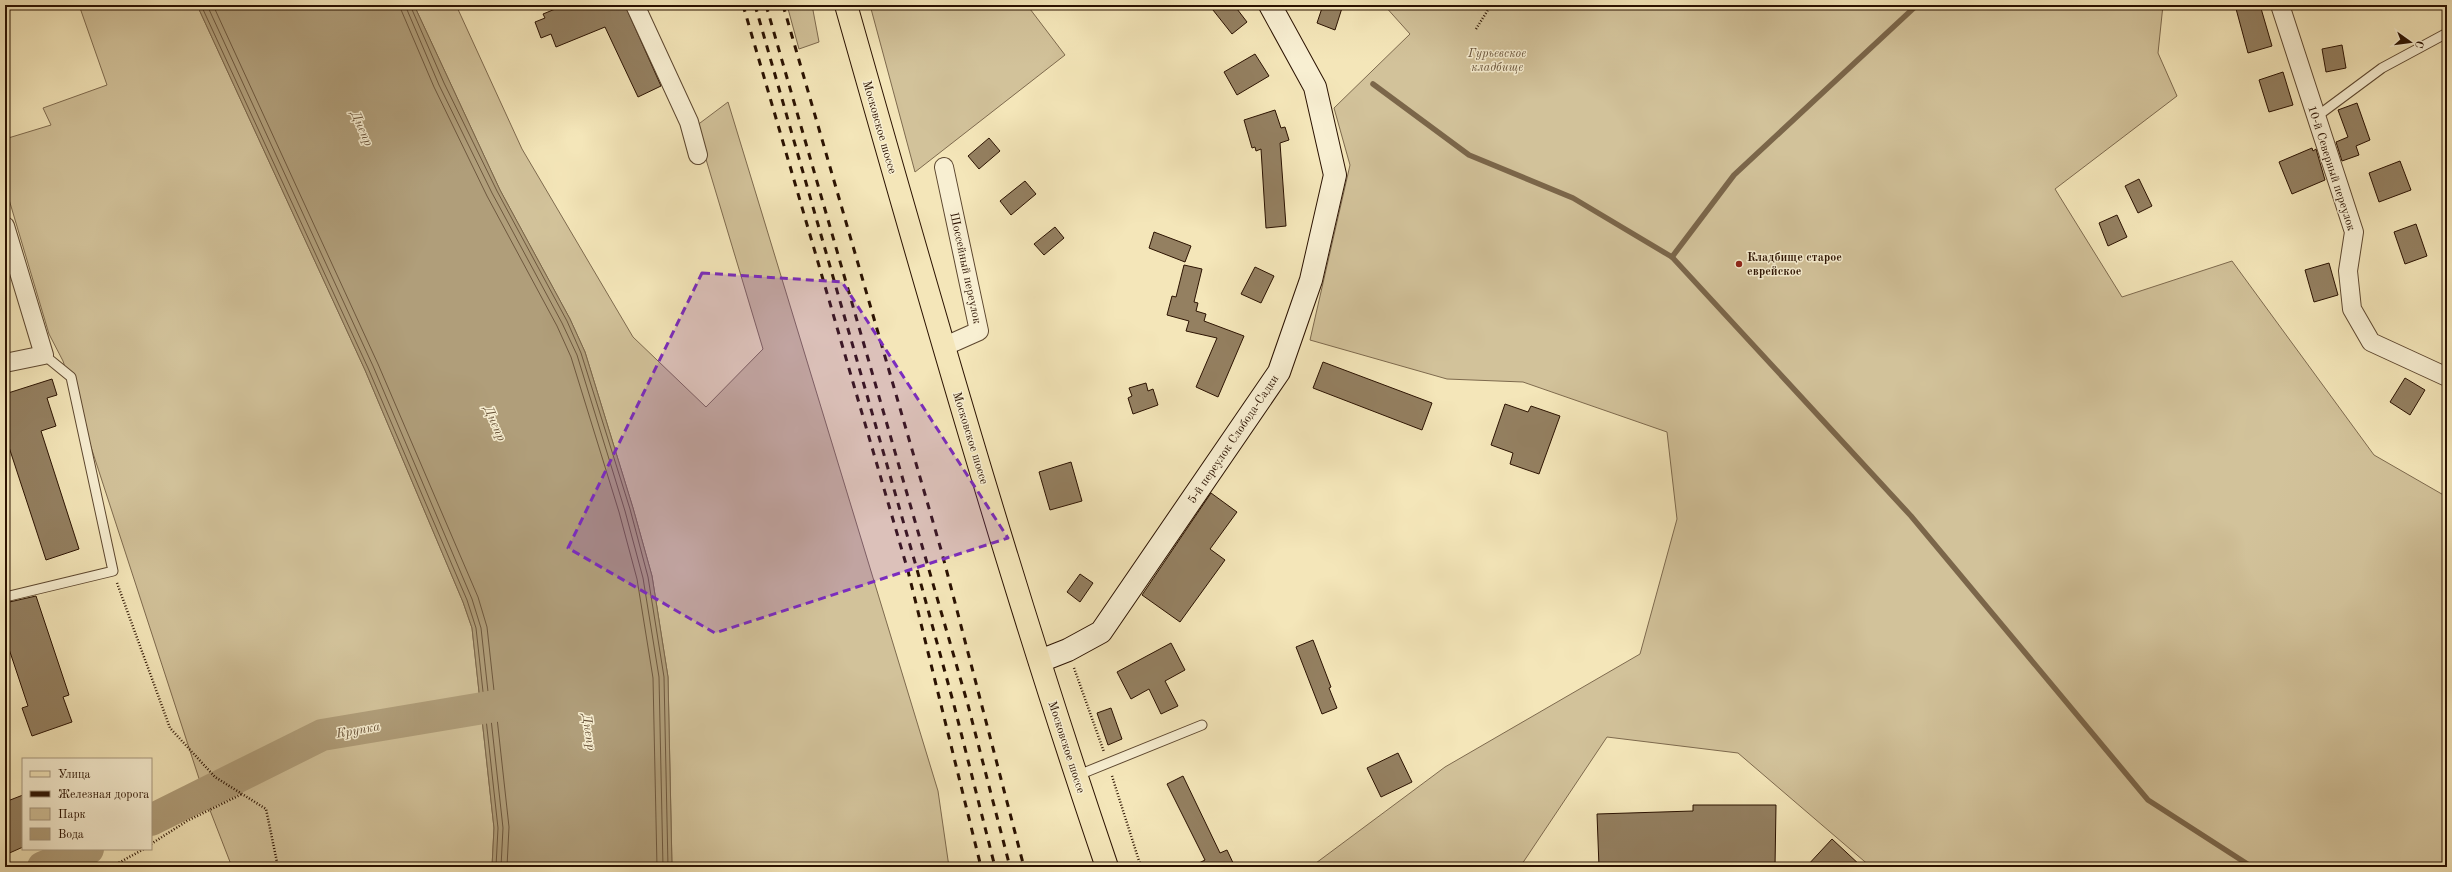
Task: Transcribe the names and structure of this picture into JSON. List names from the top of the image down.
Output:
{
  "streets": {
    "main road": ["Московское шоссе"],
    "street": ["10-й Северный переулок", "Шоссейный переулок", "5-й переулок Слобода-Садки"]
  },
  "crossings": [
    ["Московское шоссе", "Шоссейный переулок"],
    ["Московское шоссе", "5-й переулок Слобода-Садки"]
  ],
  "water": ["Днепр", "Крупка"],
  "parks": ["Гурьевское кладбище"],
  "places": ["Кладбище старое еврейское"],
  "legend": [
    "Улица",
    "Железная дорога",
    "Парк",
    "Вода"
  ],
  "north": "right"
}
